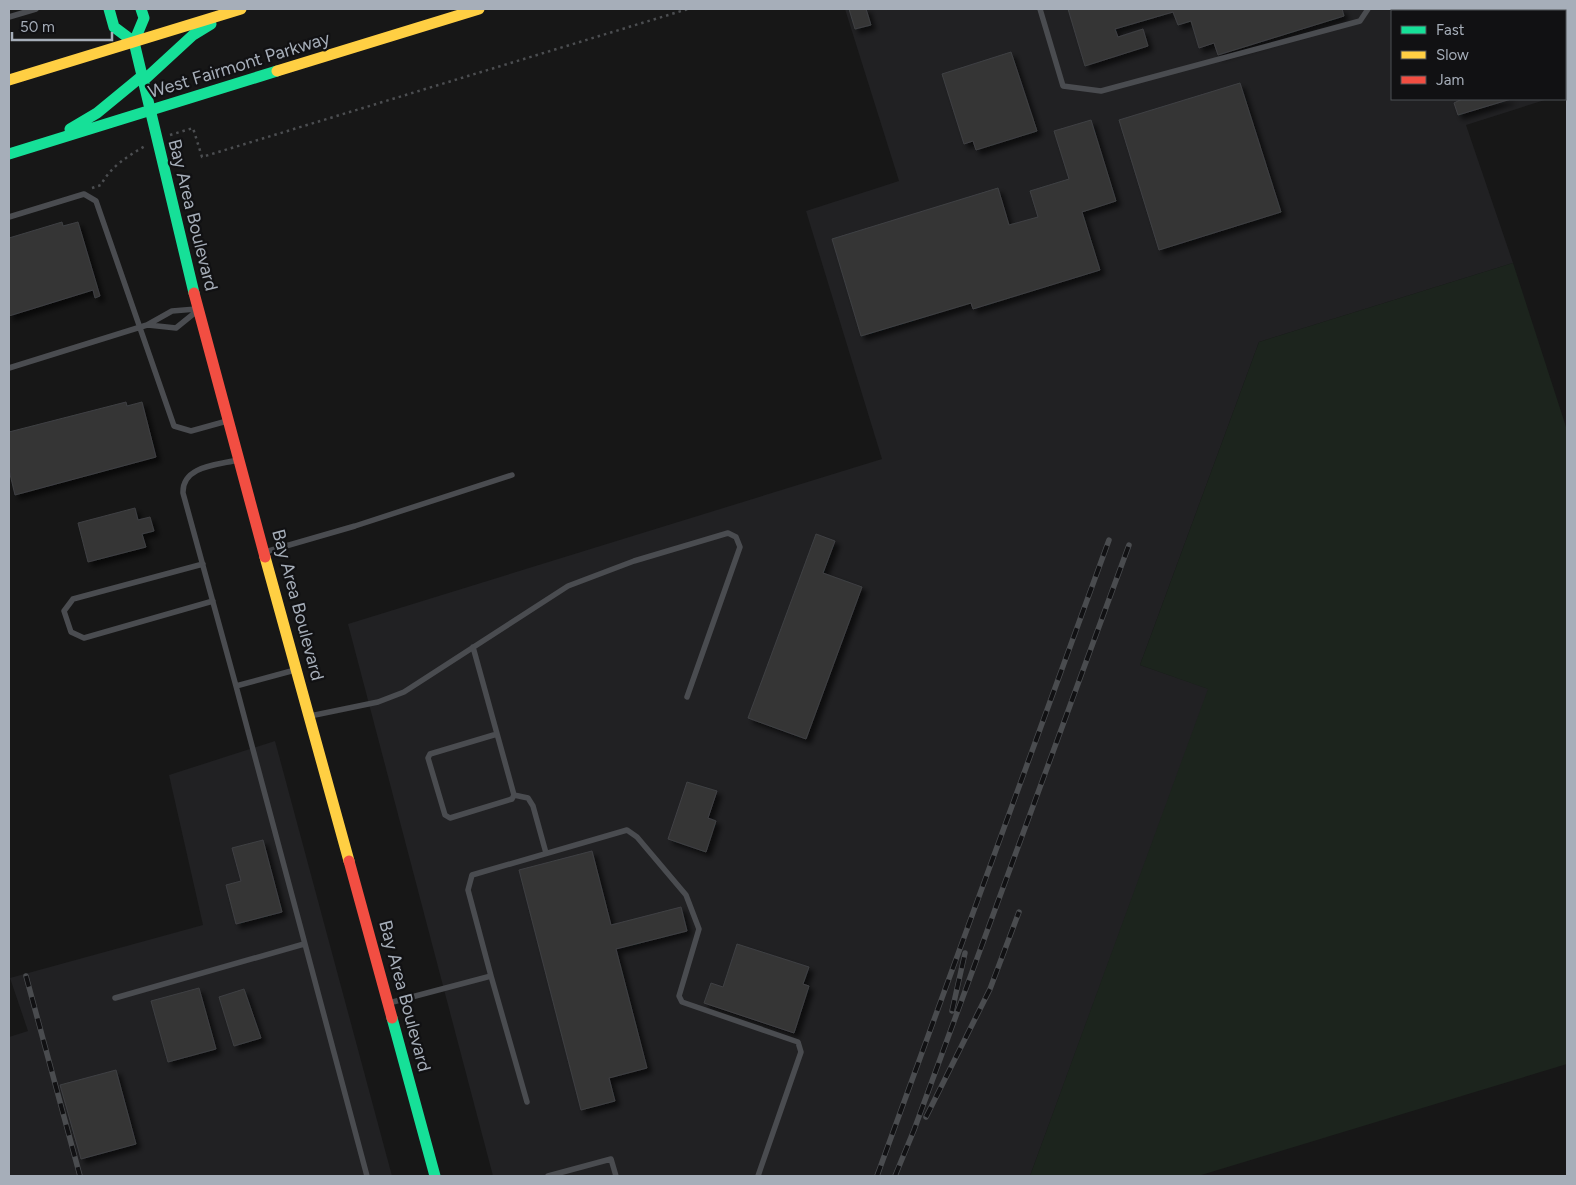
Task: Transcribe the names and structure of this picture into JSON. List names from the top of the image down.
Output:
{
  "streets": {
    "main road": ["West Fairmont Parkway", "Bay Area Boulevard"]
  },
  "crossings": [
    ["West Fairmont Parkway", "Bay Area Boulevard"]
  ],
  "legend": ["Fast", "Slow", "Jam"],
  "scale_bar": "50 m"
}
